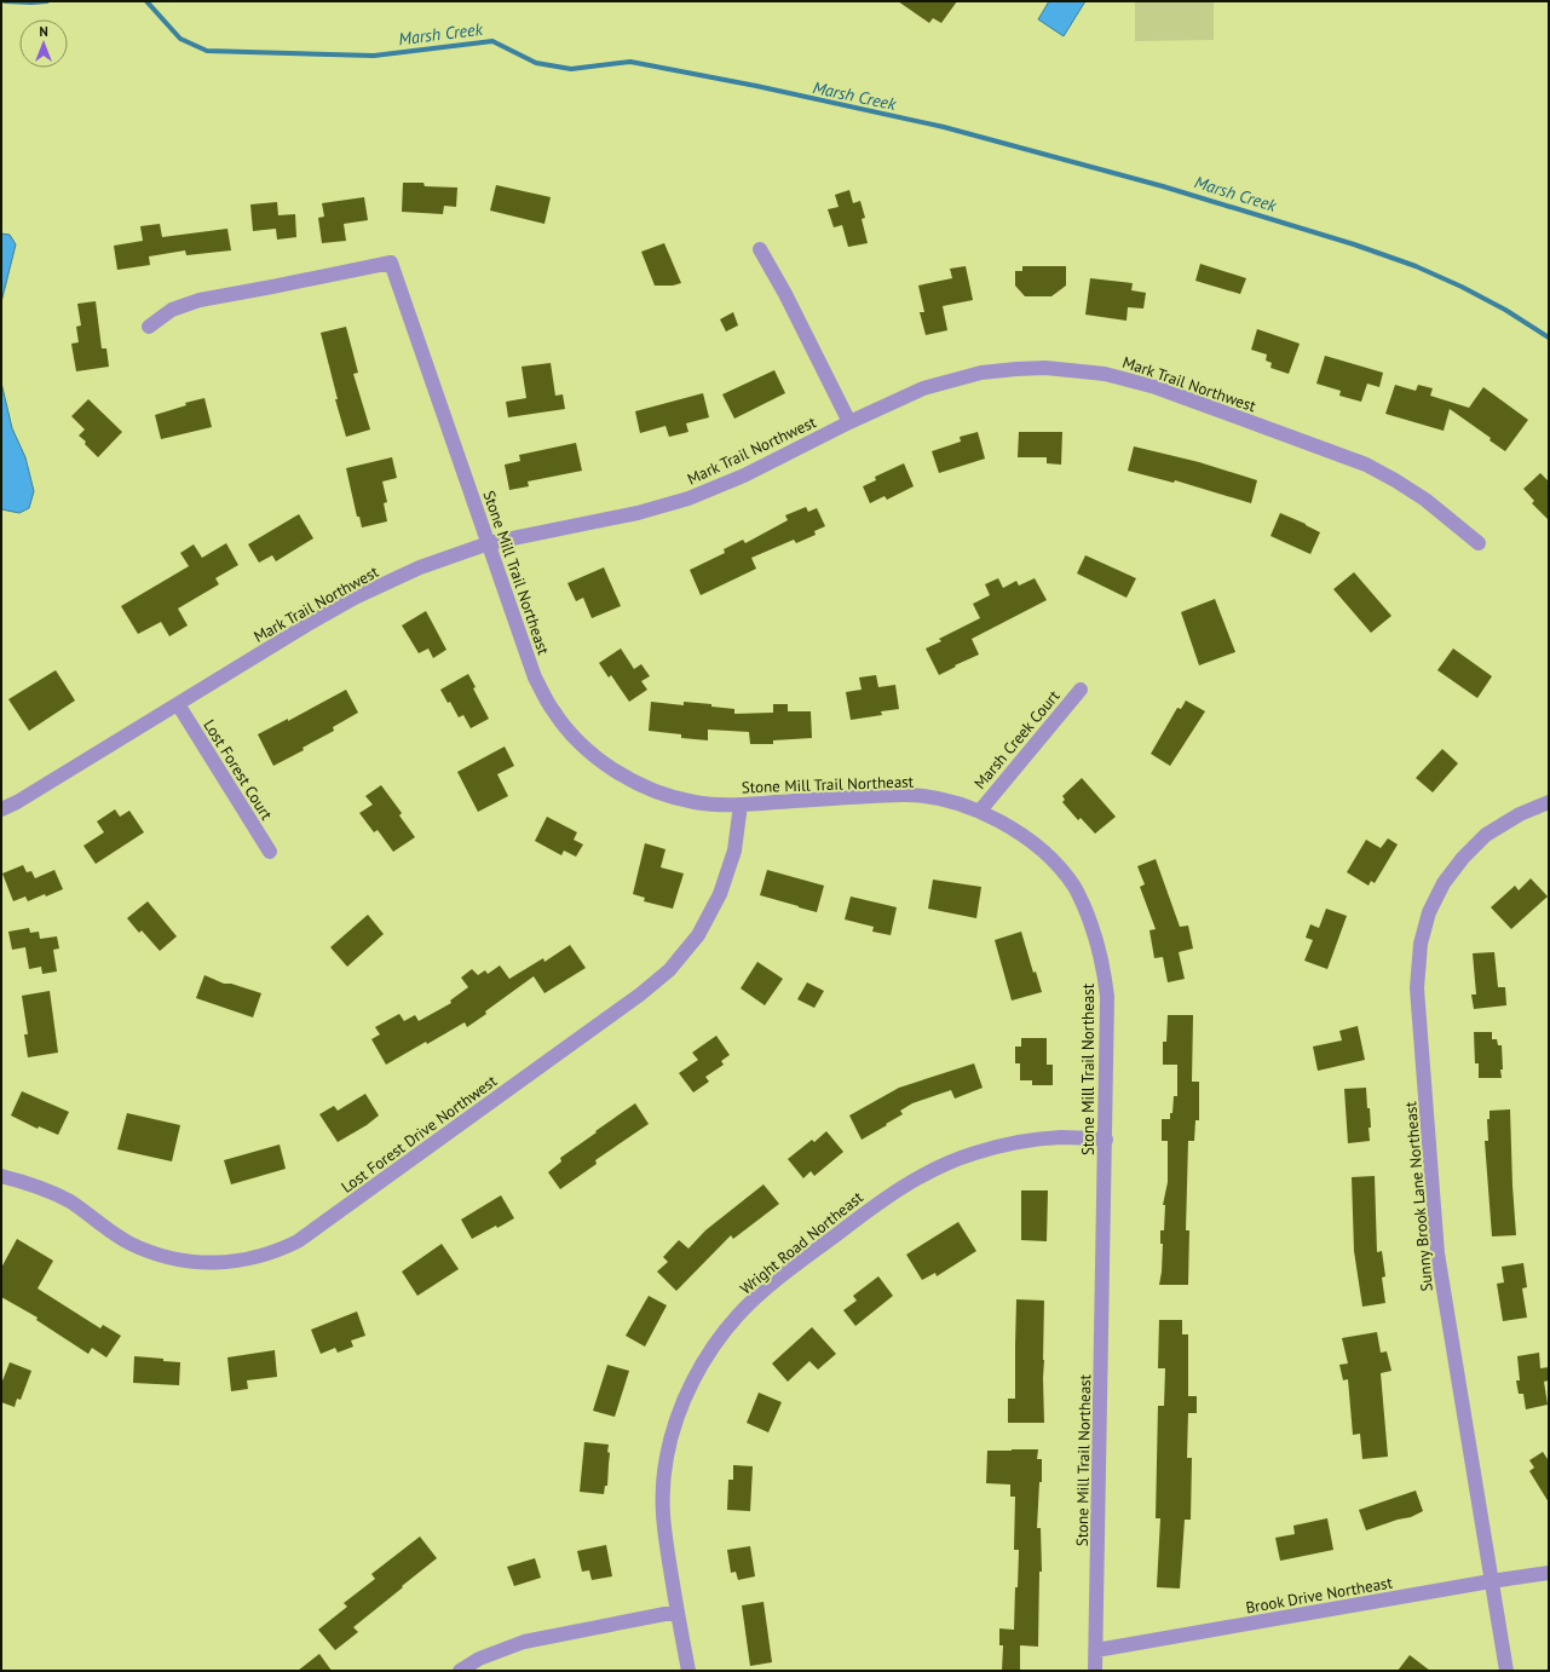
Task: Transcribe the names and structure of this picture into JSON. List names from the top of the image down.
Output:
{
  "streets": {
    "street": [
      "Mark Trail Northwest",
      "Stone Mill Trail Northeast",
      "Marsh Creek Court",
      "Lost Forest Court",
      "Lost Forest Drive Northwest",
      "Sunny Brook Lane Northeast",
      "Wright Road Northeast",
      "Brook Drive Northeast"
    ]
  },
  "crossings": [
    ["Mark Trail Northwest", "Stone Mill Trail Northeast"],
    ["Mark Trail Northwest", "Lost Forest Court"],
    ["Stone Mill Trail Northeast", "Marsh Creek Court"],
    ["Stone Mill Trail Northeast", "Lost Forest Drive Northwest"],
    ["Stone Mill Trail Northeast", "Wright Road Northeast"],
    ["Stone Mill Trail Northeast", "Brook Drive Northeast"],
    ["Sunny Brook Lane Northeast", "Brook Drive Northeast"]
  ],
  "water": ["Marsh Creek"],
  "north": "top"
}
